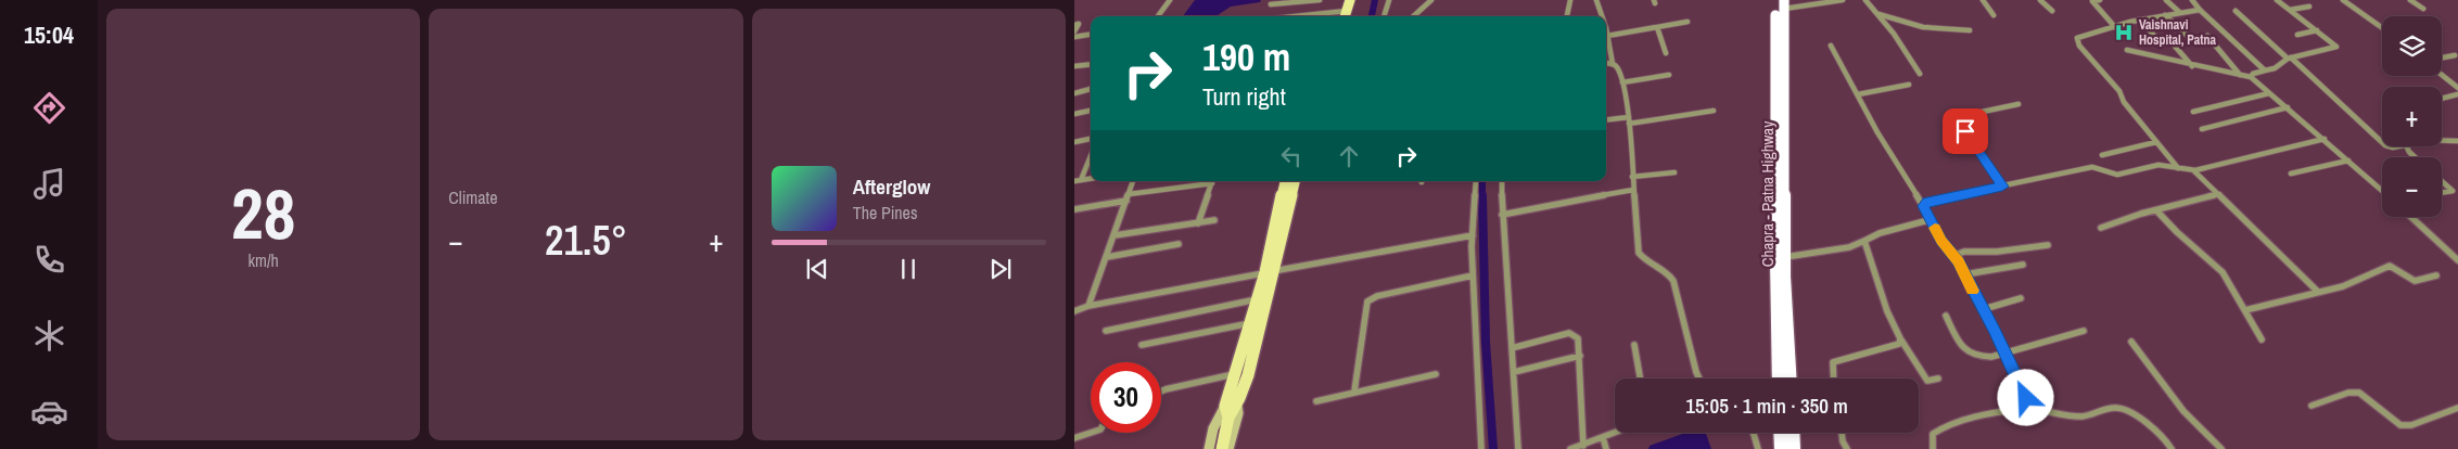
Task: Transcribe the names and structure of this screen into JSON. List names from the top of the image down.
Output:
{
  "streets": {
    "highway": ["Chapra - Patna Highway"]
  },
  "places": {
    "hospital": ["Vaishnavi Hospital, Patna"]
  },
  "page": {
    "tabs": "15:04",
    "tile": [
      ["28", "km/h"],
      "Climate"
    ],
    "map_buttons": ["+", "−"],
    "turn": ["190 m", "Turn right"],
    "song": ["Afterglow", "The Pines"],
    "heat": ["−", "21.5°", "+"],
    "limit": "30",
    "trip": "15:05 · 1 min · 350 m"
  }
}
